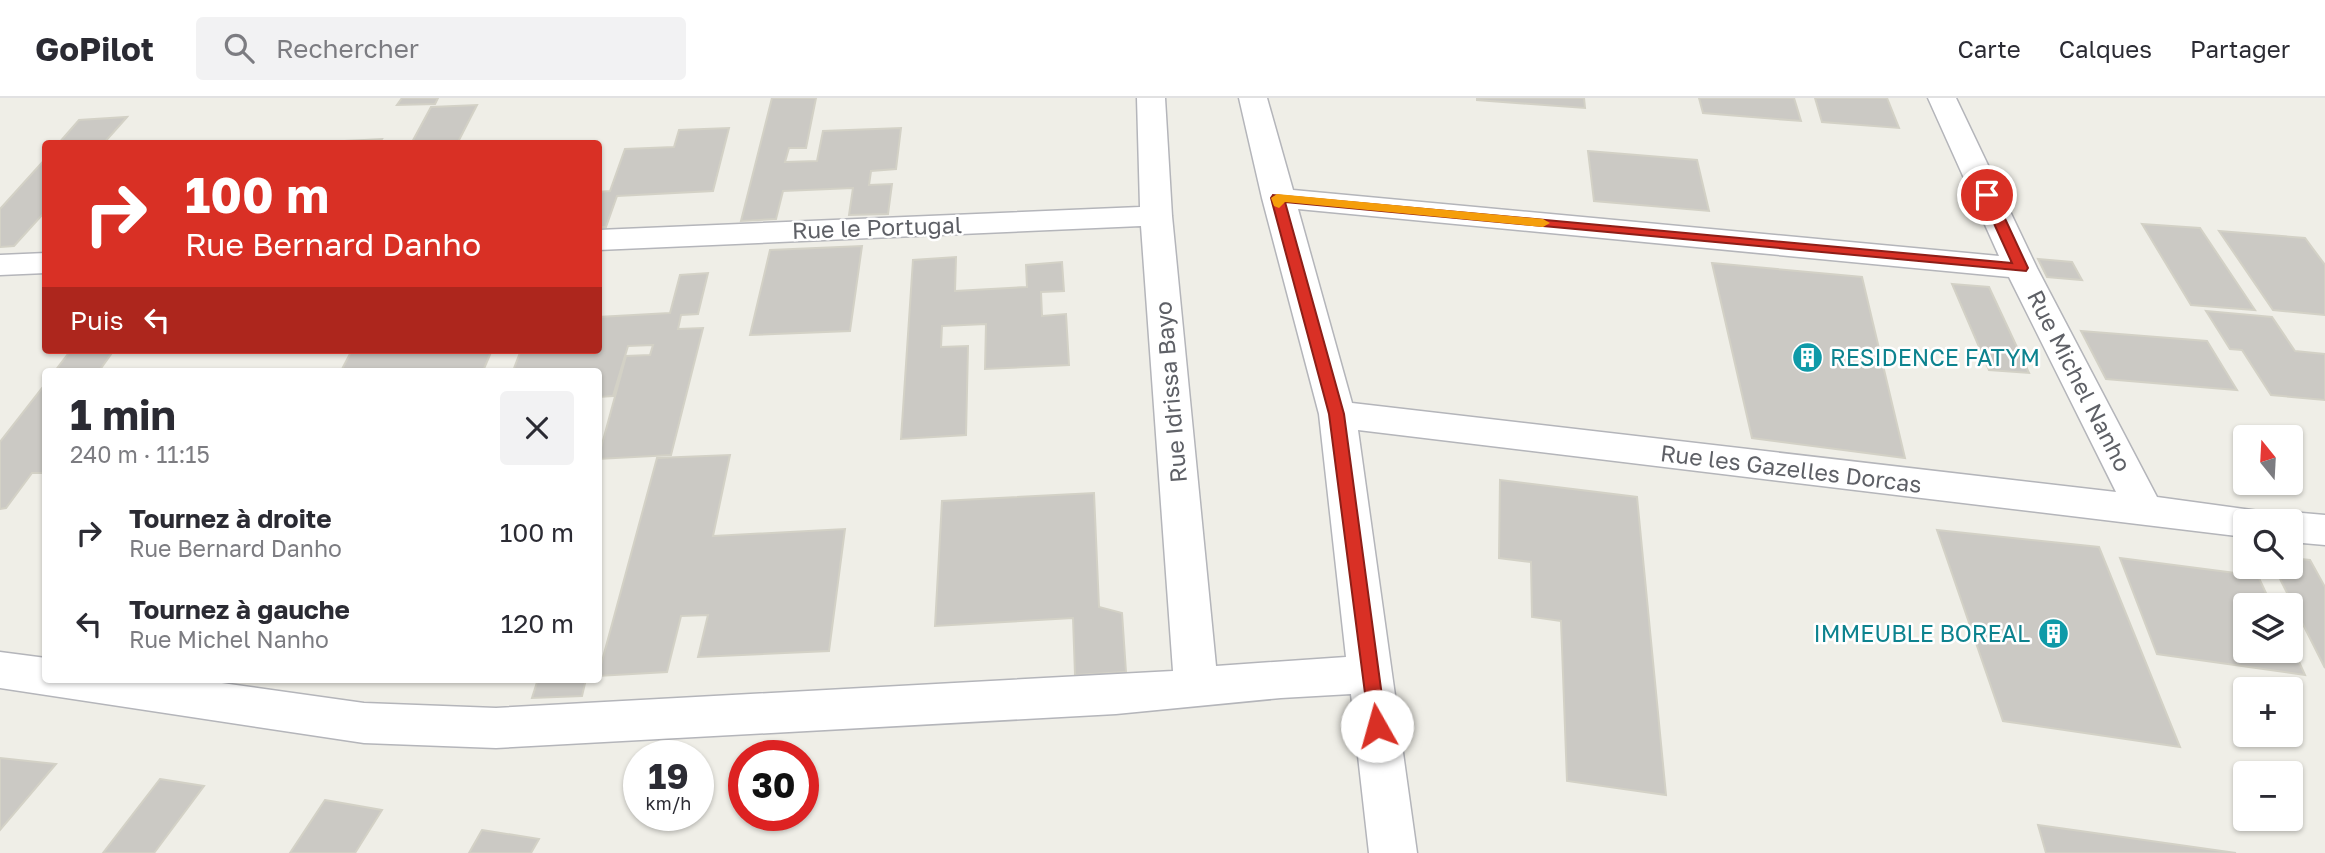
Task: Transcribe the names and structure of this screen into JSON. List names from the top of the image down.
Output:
{
  "streets": {
    "street": [
      "Rue le Portugal",
      "Rue Michel Nanho",
      "Rue Idrissa Bayo",
      "Rue les Gazelles Dorcas"
    ]
  },
  "crossings": [
    ["Rue le Portugal", "Rue Idrissa Bayo"],
    ["Rue Michel Nanho", "Rue les Gazelles Dorcas"]
  ],
  "places": {
    "building": ["RESIDENCE FATYM", "IMMEUBLE BOREAL"]
  },
  "north": "top",
  "page": {
    "header": "GoPilot",
    "search": "Rechercher",
    "nav": ["Carte", "Calques", "Partager"],
    "turn": ["100 m", "Rue Bernard Danho"],
    "then": "Puis",
    "heading": ["1 min", "240 m · 11:15"],
    "map_buttons": ["+", "−"],
    "list": [
      {
        "name": "Tournez à droite",
        "note": "Rue Bernard Danho",
        "value": "100 m"
      },
      {
        "name": "Tournez à gauche",
        "note": "Rue Michel Nanho",
        "value": "120 m"
      }
    ],
    "speed": "19 km/h",
    "limit": "30"
  }
}
